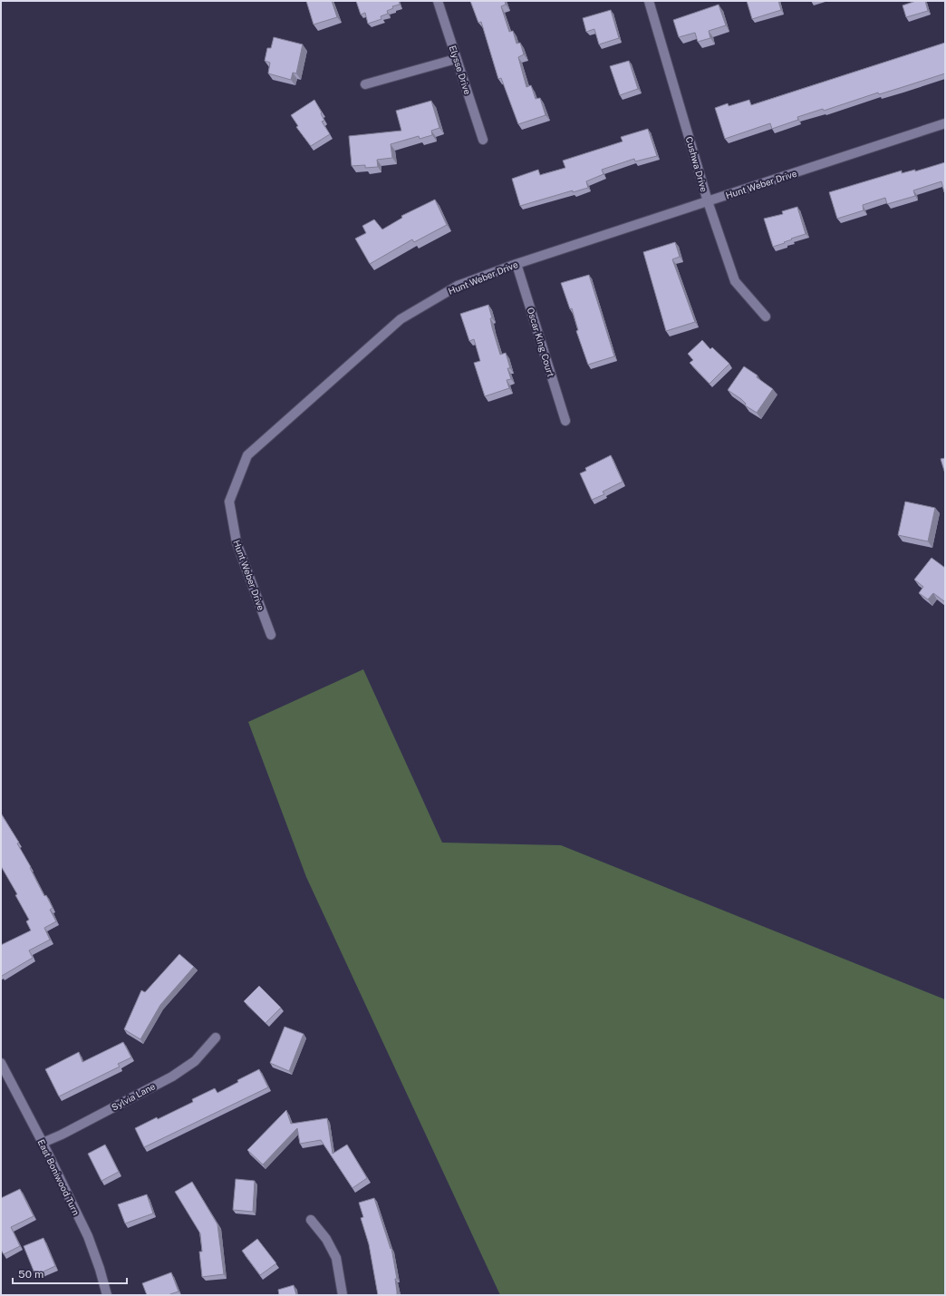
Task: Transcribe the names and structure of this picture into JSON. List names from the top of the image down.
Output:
{
  "streets": {
    "street": [
      "Elysse Drive",
      "Cushwa Drive",
      "Hunt Weber Drive",
      "Oscar King Court",
      "Sylvia Lane",
      "East Boniwood Turn"
    ]
  },
  "crossings": [
    ["Cushwa Drive", "Hunt Weber Drive"],
    ["Hunt Weber Drive", "Oscar King Court"],
    ["Sylvia Lane", "East Boniwood Turn"]
  ],
  "scale_bar": "50 m"
}
